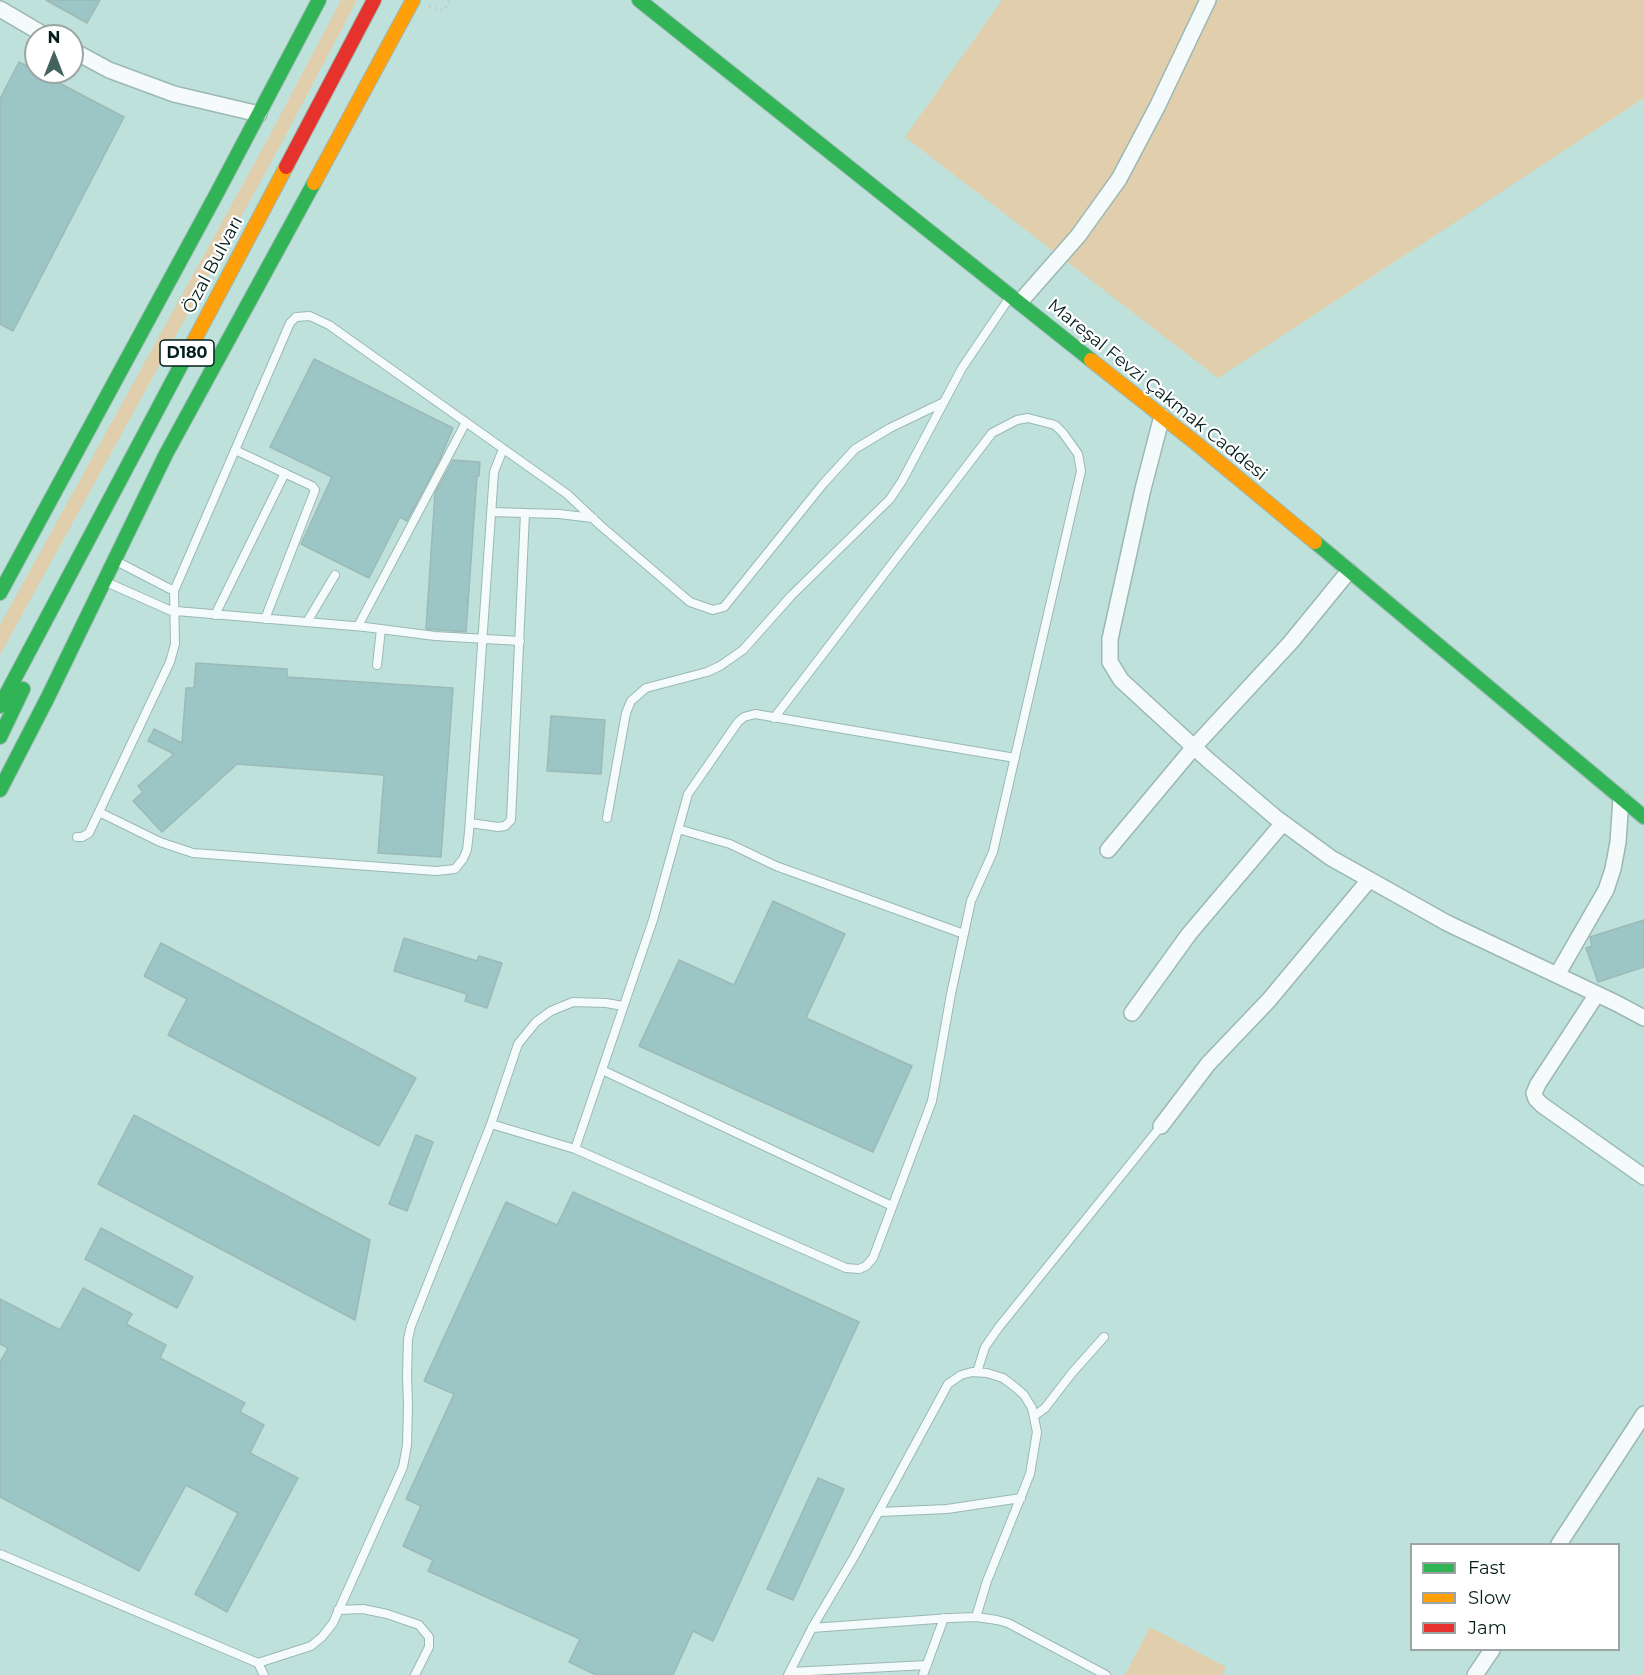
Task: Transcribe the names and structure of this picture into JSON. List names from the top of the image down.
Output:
{
  "streets": {
    "main road": ["Özal Bulvarı", "D180", "Mareşal Fevzi Çakmak Caddesi"]
  },
  "crossings": [
    ["Özal Bulvarı", "D180"]
  ],
  "legend": ["Fast", "Slow", "Jam"],
  "north": "top"
}
